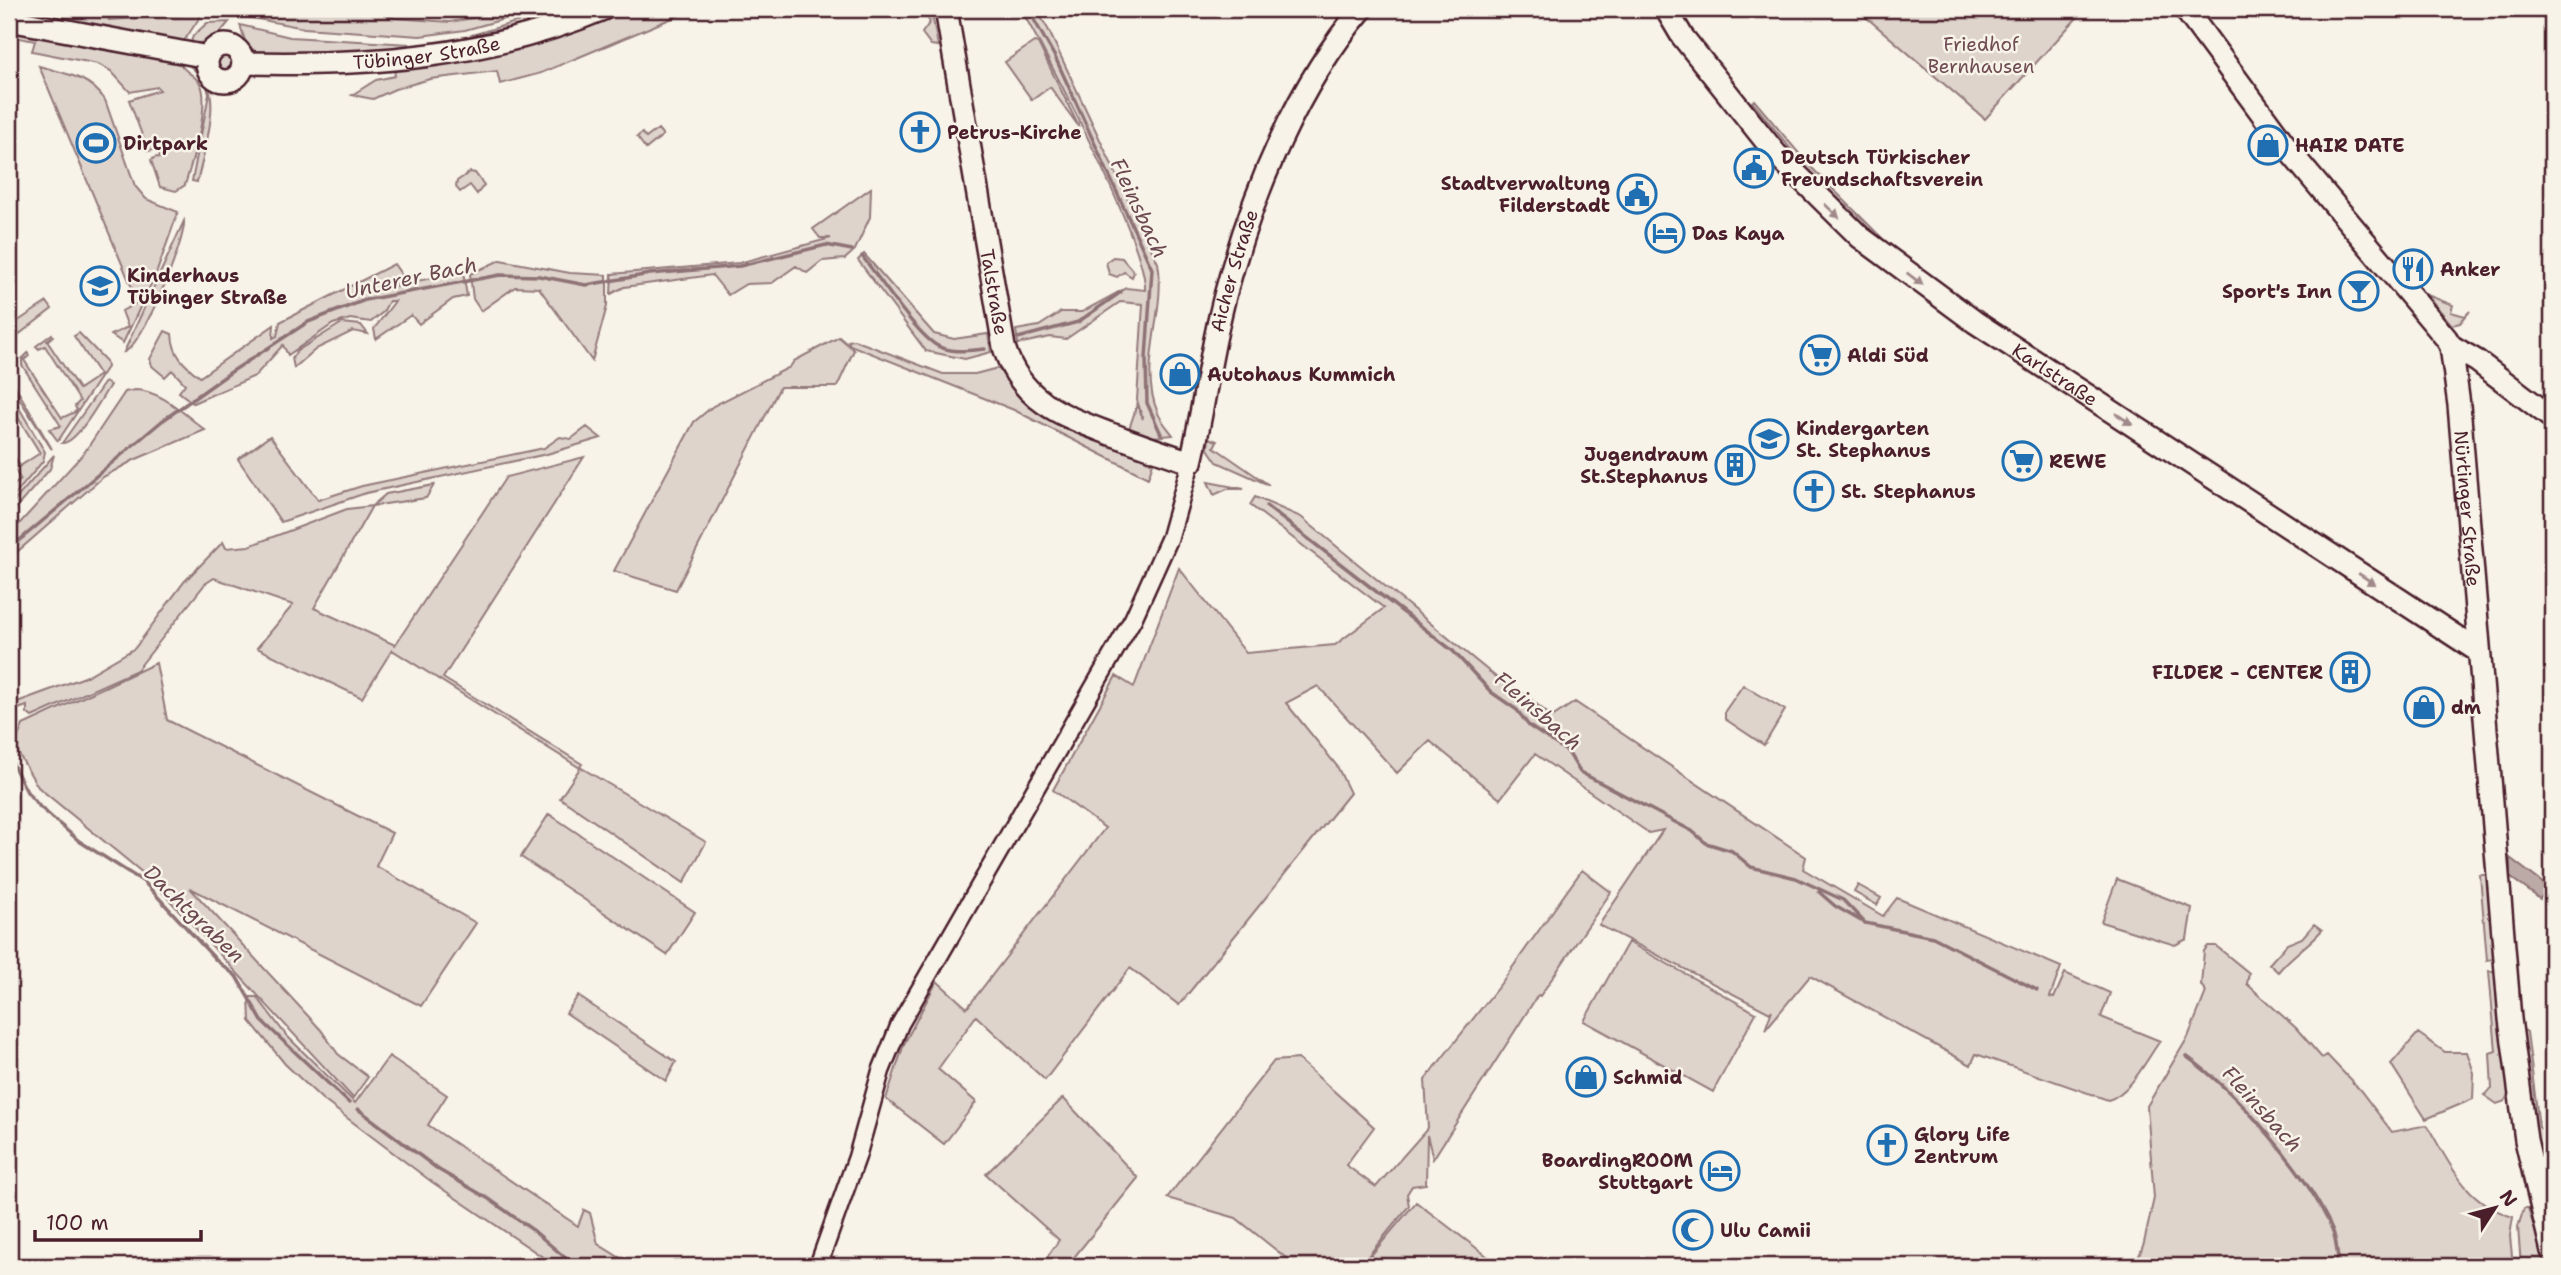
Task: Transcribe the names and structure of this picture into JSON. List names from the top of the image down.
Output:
{
  "streets": {
    "main road": [
      "Tübinger Straße",
      "Aicher Straße",
      "Talstraße",
      "Karlstraße",
      "Nürtinger Straße"
    ]
  },
  "crossings": [
    ["Aicher Straße", "Talstraße"],
    ["Karlstraße", "Nürtinger Straße"]
  ],
  "one_way": ["Karlstraße"],
  "water": ["Fleinsbach", "Unterer Bach", "Dachtgraben"],
  "parks": ["Friedhof Bernhausen"],
  "places": {
    "church": ["Petrus-Kirche", "St. Stephanus", "Glory Life Zentrum"],
    "sports": ["Dirtpark"],
    "shop": [
      "HAIR DATE",
      "Autohaus Kummich",
      "dm",
      "Schmid"
    ],
    "public building": ["Deutsch Türkischer Freundschaftsverein", "Stadtverwaltung Filderstadt"],
    "hotel": ["Das Kaya", "BoardingROOM Stuttgart"],
    "restaurant": ["Anker"],
    "school or university": ["Kinderhaus Tübinger Straße", "Kindergarten St. Stephanus"],
    "bar": ["Sport's Inn"],
    "supermarket": ["Aldi Süd", "REWE"],
    "building": ["Jugendraum St.Stephanus", "FILDER - CENTER"],
    "mosque": ["Ulu Camii"]
  },
  "scale_bar": "100 m",
  "north": "top right"
}
